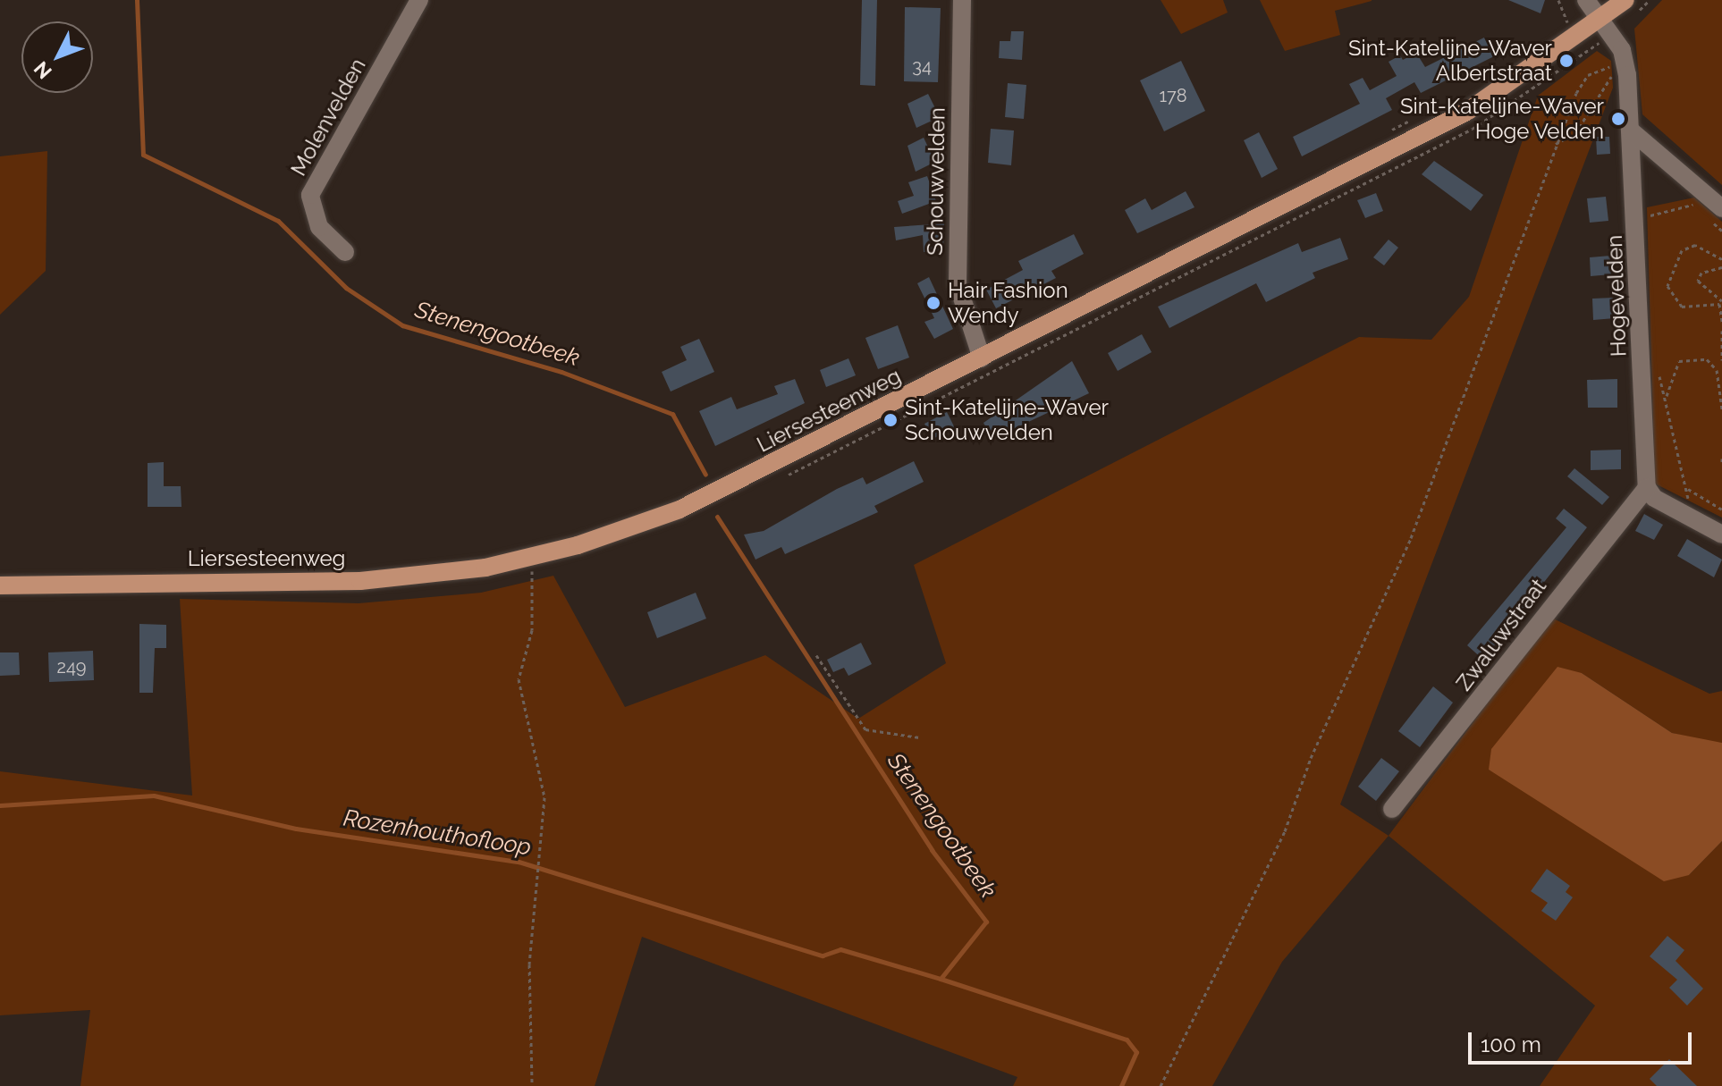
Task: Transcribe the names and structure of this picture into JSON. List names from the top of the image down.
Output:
{
  "streets": {
    "main road": ["Liersesteenweg"],
    "street": [
      "Molenvelden",
      "Schouwvelden",
      "Hogevelden",
      "Zwaluwstraat"
    ]
  },
  "crossings": [
    ["Schouwvelden", "Liersesteenweg"],
    ["Hogevelden", "Liersesteenweg"],
    ["Hogevelden", "Zwaluwstraat"]
  ],
  "water": ["Stenengootbeek", "Rozenhouthofloop"],
  "places": [
    "Sint-Katelijne-Waver Albertstraat",
    "Sint-Katelijne-Waver Hoge Velden",
    "Hair Fashion Wendy",
    "Sint-Katelijne-Waver Schouwvelden"
  ],
  "house_numbers": ["34", "178", "249"],
  "scale_bar": "100 m",
  "north": "bottom left"
}
